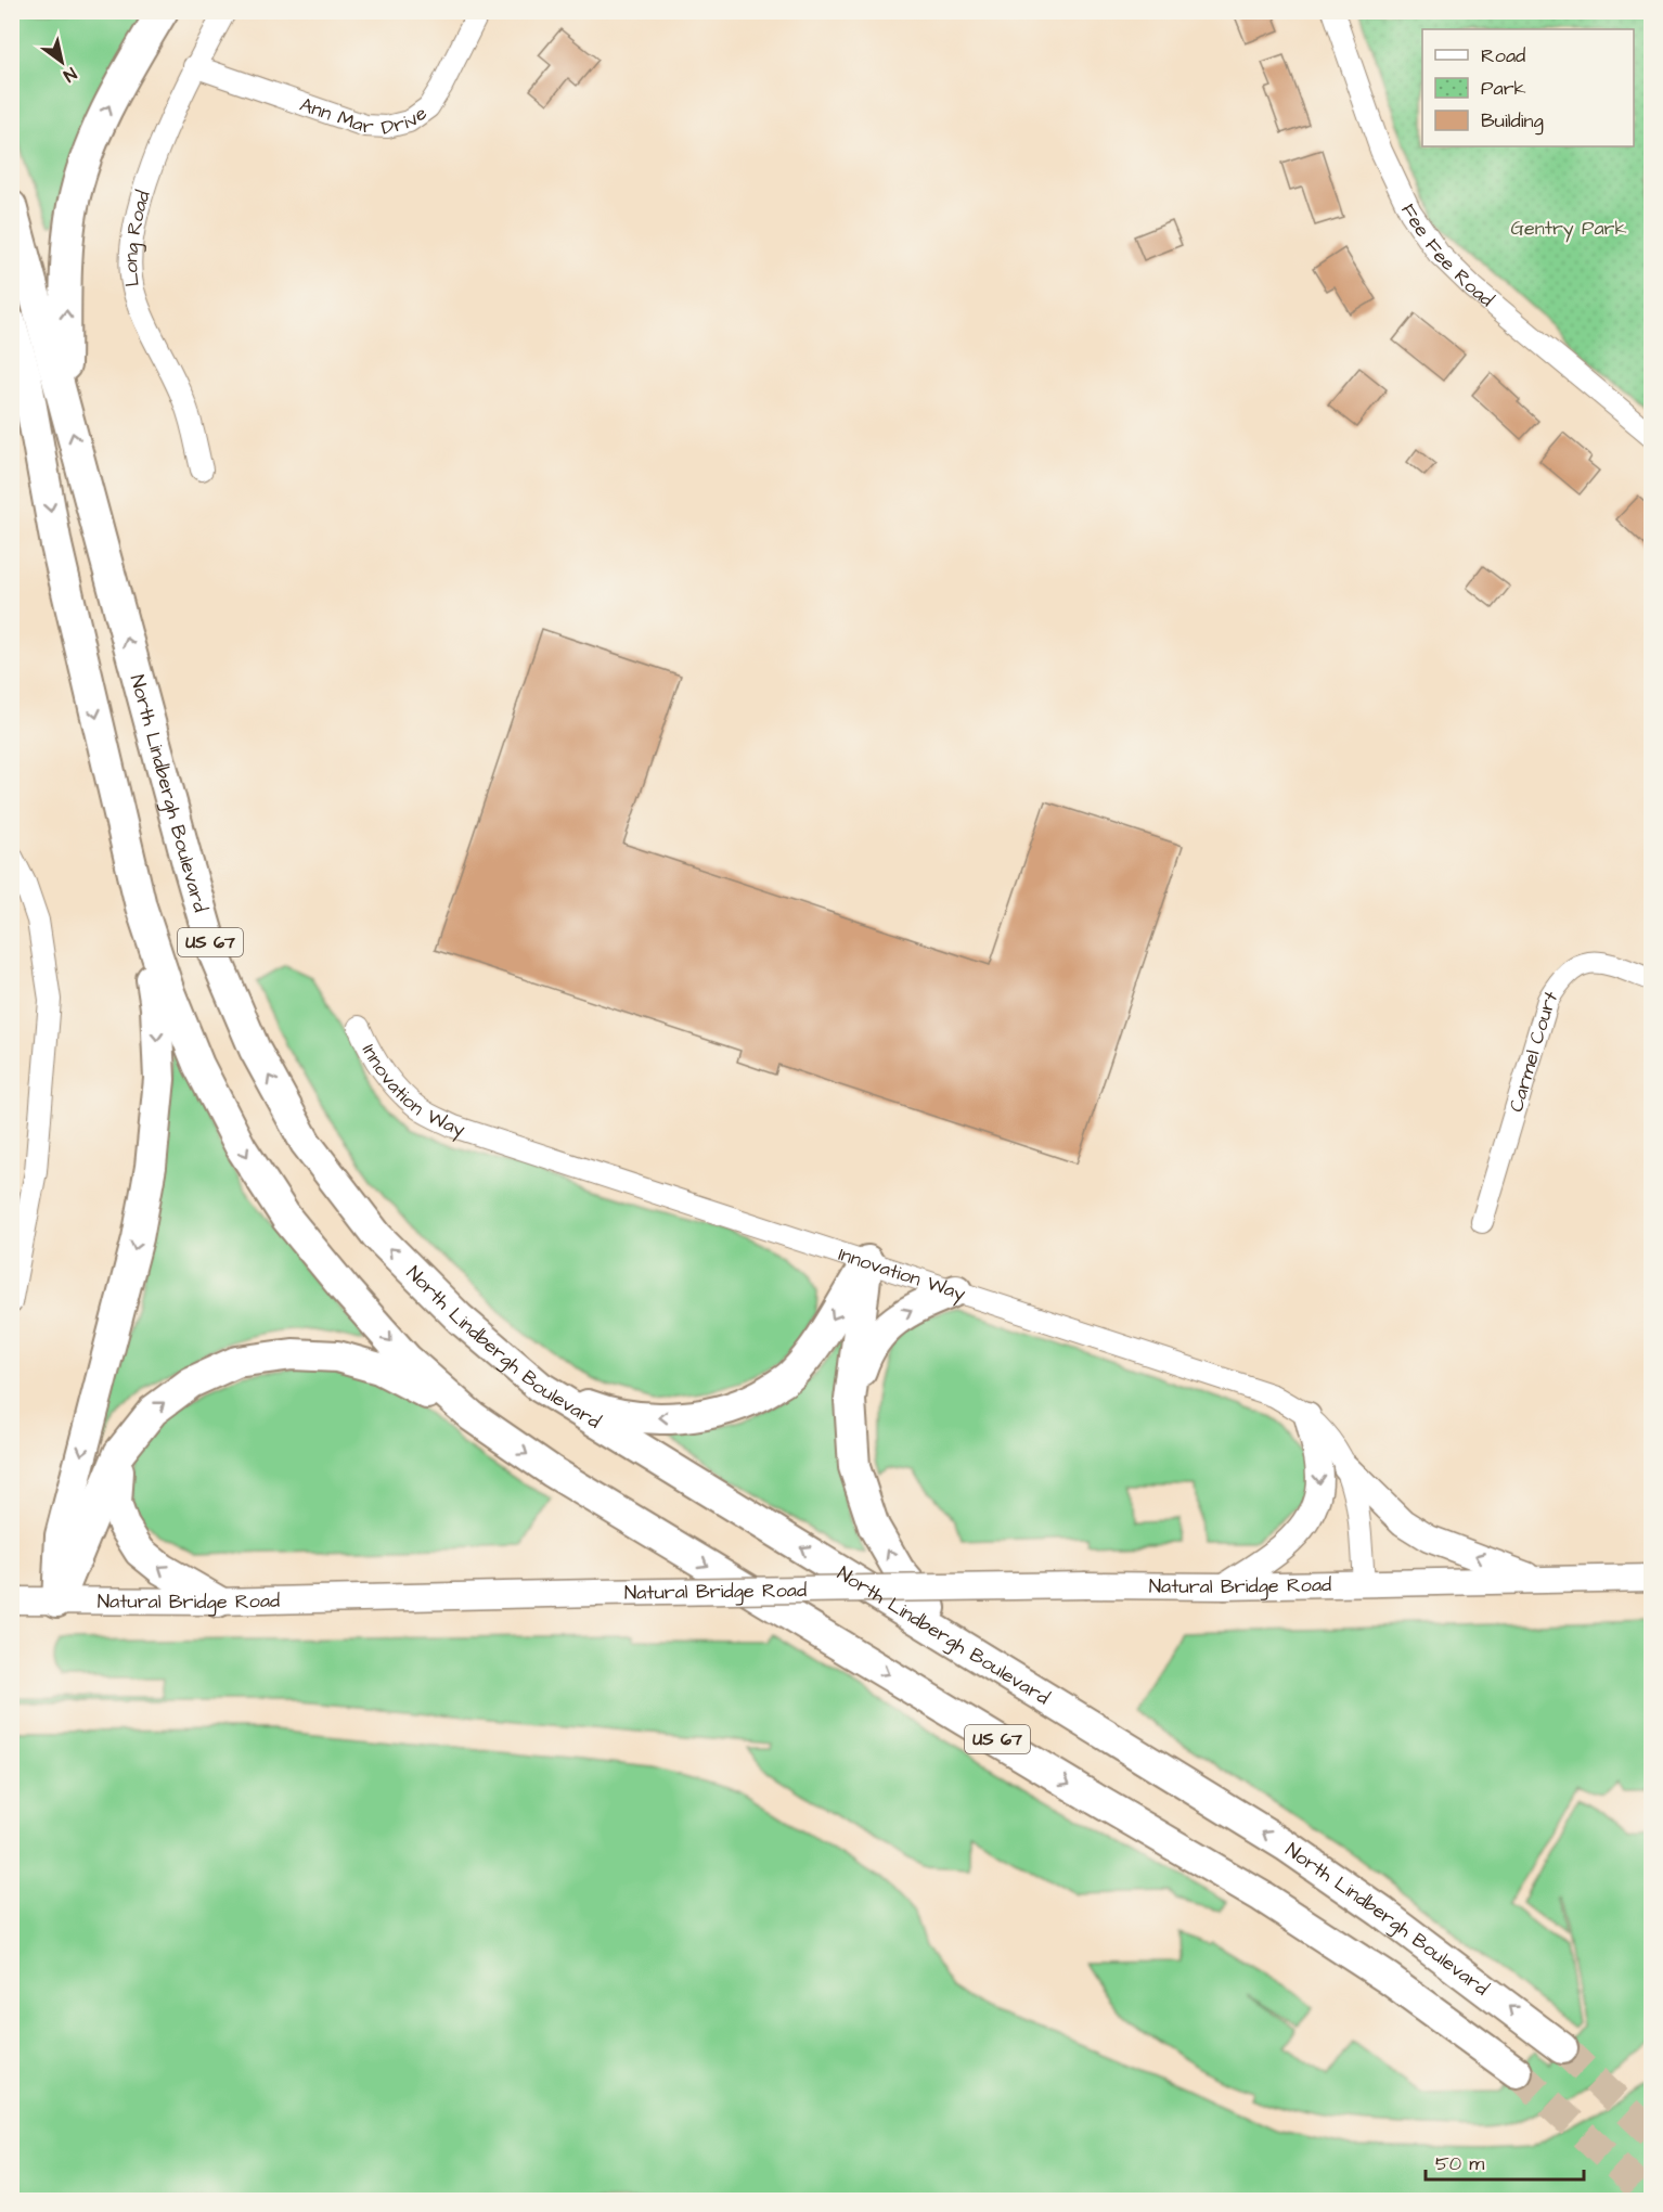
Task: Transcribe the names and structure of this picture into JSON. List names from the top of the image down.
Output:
{
  "streets": {
    "highway": ["North Lindbergh Boulevard", "US 67"],
    "main road": ["Natural Bridge Road"],
    "street": [
      "Ann Mar Drive",
      "Long Road",
      "Fee Fee Road",
      "Carmel Court",
      "Innovation Way"
    ]
  },
  "crossings": [
    ["Ann Mar Drive", "Long Road"],
    ["Innovation Way", "Natural Bridge Road"]
  ],
  "parks": ["Gentry Park"],
  "legend": ["Road", "Park", "Building"],
  "scale_bar": "50 m",
  "north": "bottom right"
}
